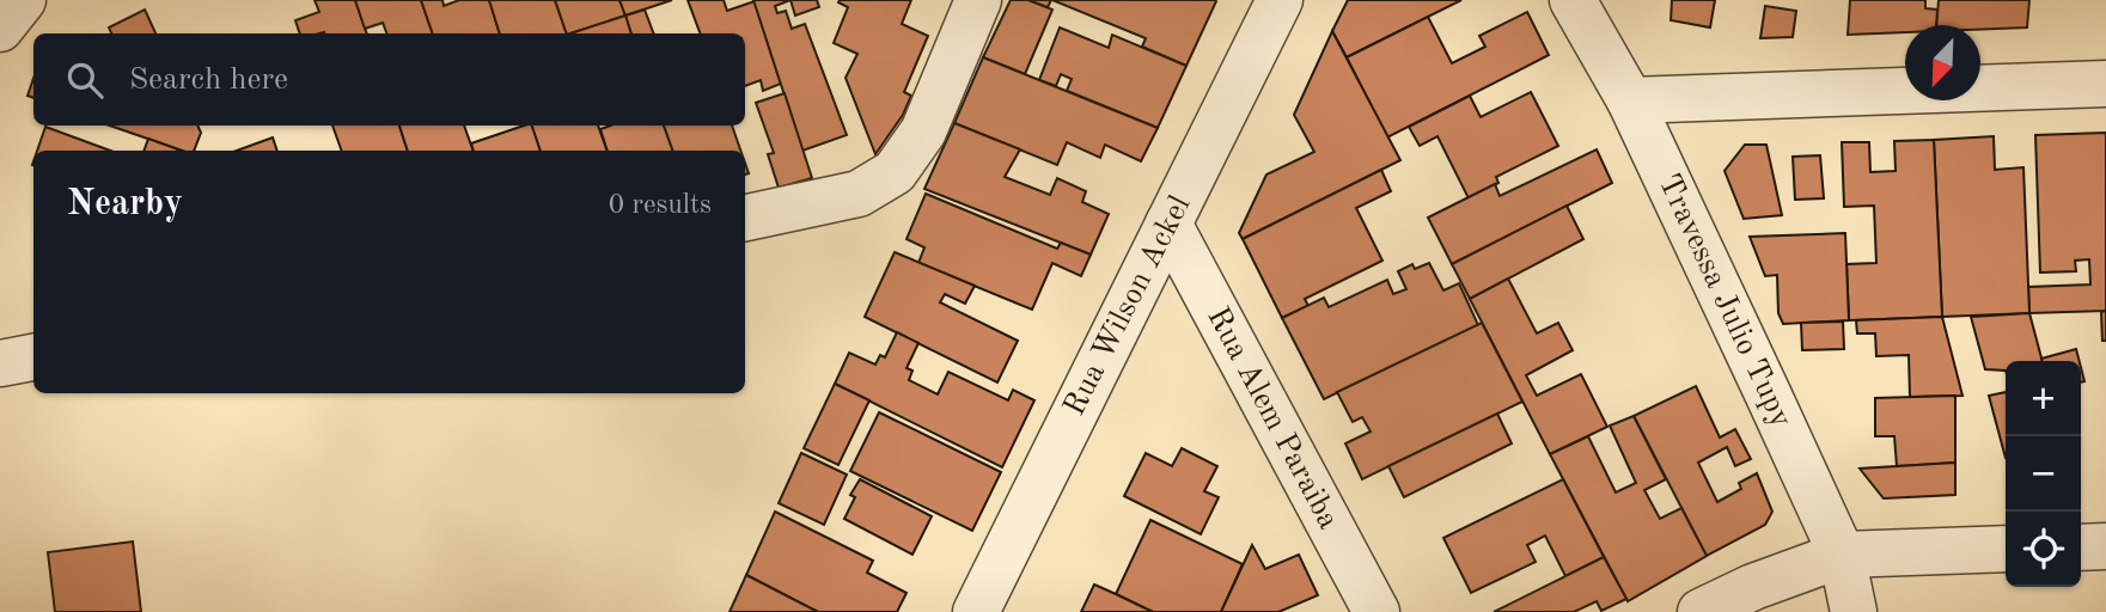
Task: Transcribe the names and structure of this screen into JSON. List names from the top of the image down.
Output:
{
  "streets": {
    "street": ["Travessa Julio Tupy", "Rua Wilson Ackel", "Rua Alem Paraiba"]
  },
  "crossings": [
    ["Rua Wilson Ackel", "Rua Alem Paraiba"]
  ],
  "north": "bottom left",
  "page": {
    "search": "Search here",
    "heading": ["Nearby", "0 results"],
    "map_buttons": ["+", "−"]
  }
}
